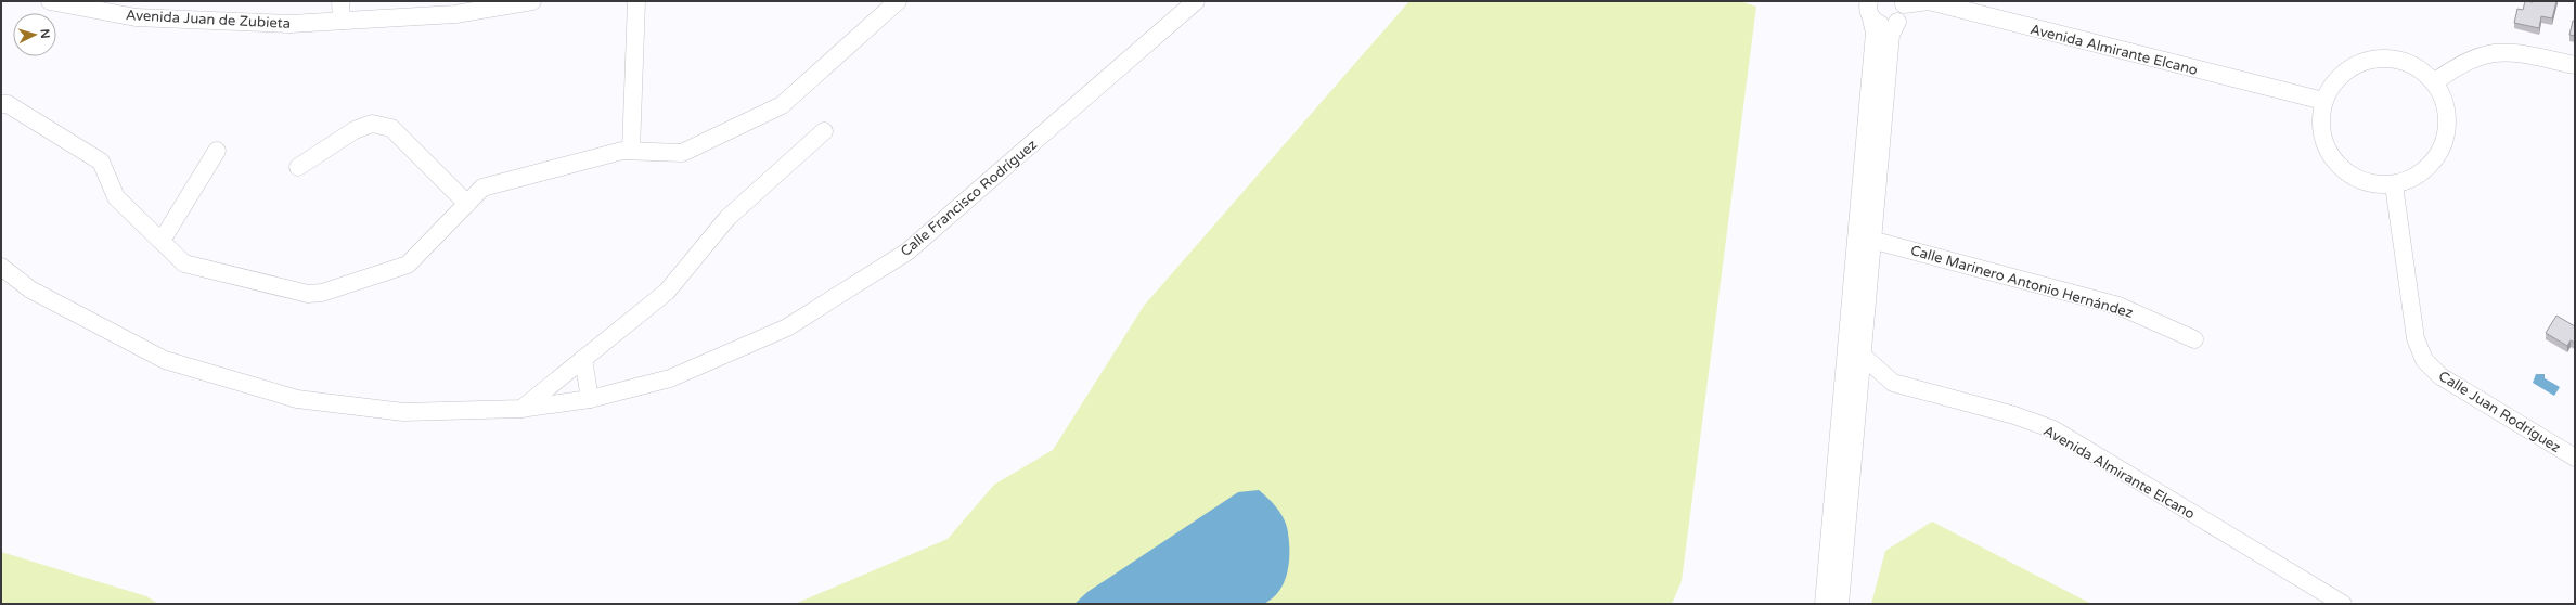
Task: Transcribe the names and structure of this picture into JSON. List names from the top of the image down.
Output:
{
  "streets": {
    "street": [
      "Avenida Juan de Zubieta",
      "Avenida Almirante Elcano",
      "Calle Francisco Rodríguez",
      "Calle Marinero Antonio Hernández",
      "Calle Juan Rodríguez"
    ]
  },
  "crossings": [
    ["Avenida Almirante Elcano", "Calle Juan Rodríguez"]
  ],
  "north": "right"
}
